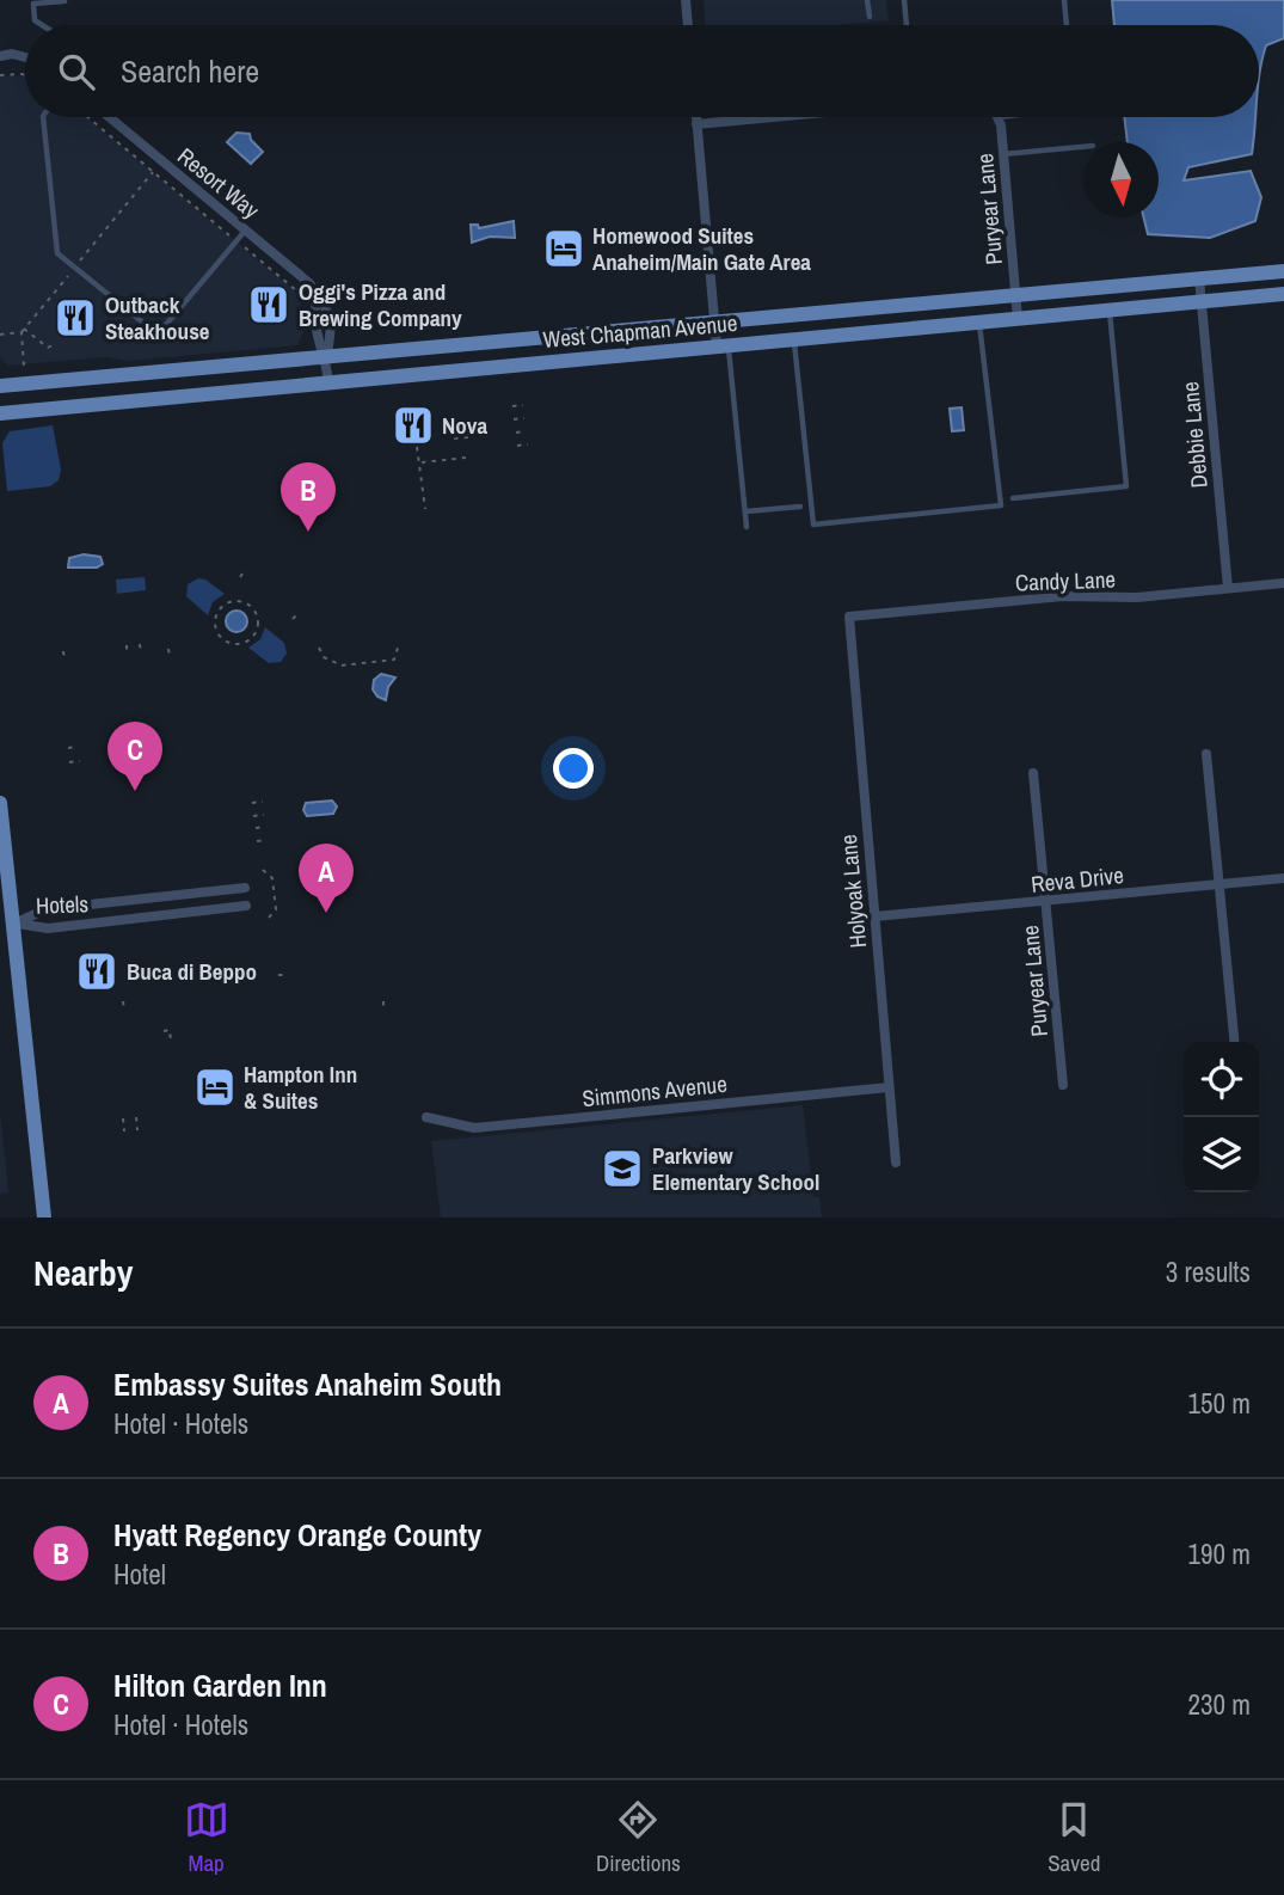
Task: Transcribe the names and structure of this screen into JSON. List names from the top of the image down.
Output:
{
  "streets": {
    "main road": ["West Chapman Avenue"],
    "street": [
      "Resort Way",
      "Puryear Lane",
      "Debbie Lane",
      "Candy Lane",
      "Reva Drive",
      "Holyoak Lane",
      "Hotels",
      "Simmons Avenue"
    ]
  },
  "crossings": [
    ["Resort Way", "West Chapman Avenue"],
    ["Puryear Lane", "West Chapman Avenue"],
    ["Puryear Lane", "Reva Drive"],
    ["West Chapman Avenue", "Debbie Lane"],
    ["Debbie Lane", "Candy Lane"],
    ["Candy Lane", "Holyoak Lane"],
    ["Reva Drive", "Holyoak Lane"],
    ["Holyoak Lane", "Simmons Avenue"]
  ],
  "places": {
    "hotel": ["Homewood Suites Anaheim/Main Gate Area", "Hampton Inn & Suites"],
    "restaurant": [
      "Oggi's Pizza and Brewing Company",
      "Outback Steakhouse",
      "Nova",
      "Buca di Beppo"
    ],
    "school or university": ["Parkview Elementary School"]
  },
  "north": "bottom",
  "page": {
    "search": "Search here",
    "pins": ["B", "C", "A"],
    "heading": ["Nearby", "3 results"],
    "list": [
      {
        "mark": "A",
        "name": "Embassy Suites Anaheim South",
        "note": "Hotel · Hotels",
        "value": "150 m"
      },
      {
        "mark": "B",
        "name": "Hyatt Regency Orange County",
        "note": "Hotel",
        "value": "190 m"
      },
      {
        "mark": "C",
        "name": "Hilton Garden Inn",
        "note": "Hotel · Hotels",
        "value": "230 m"
      }
    ],
    "nav": ["Map", "Directions", "Saved"]
  }
}
